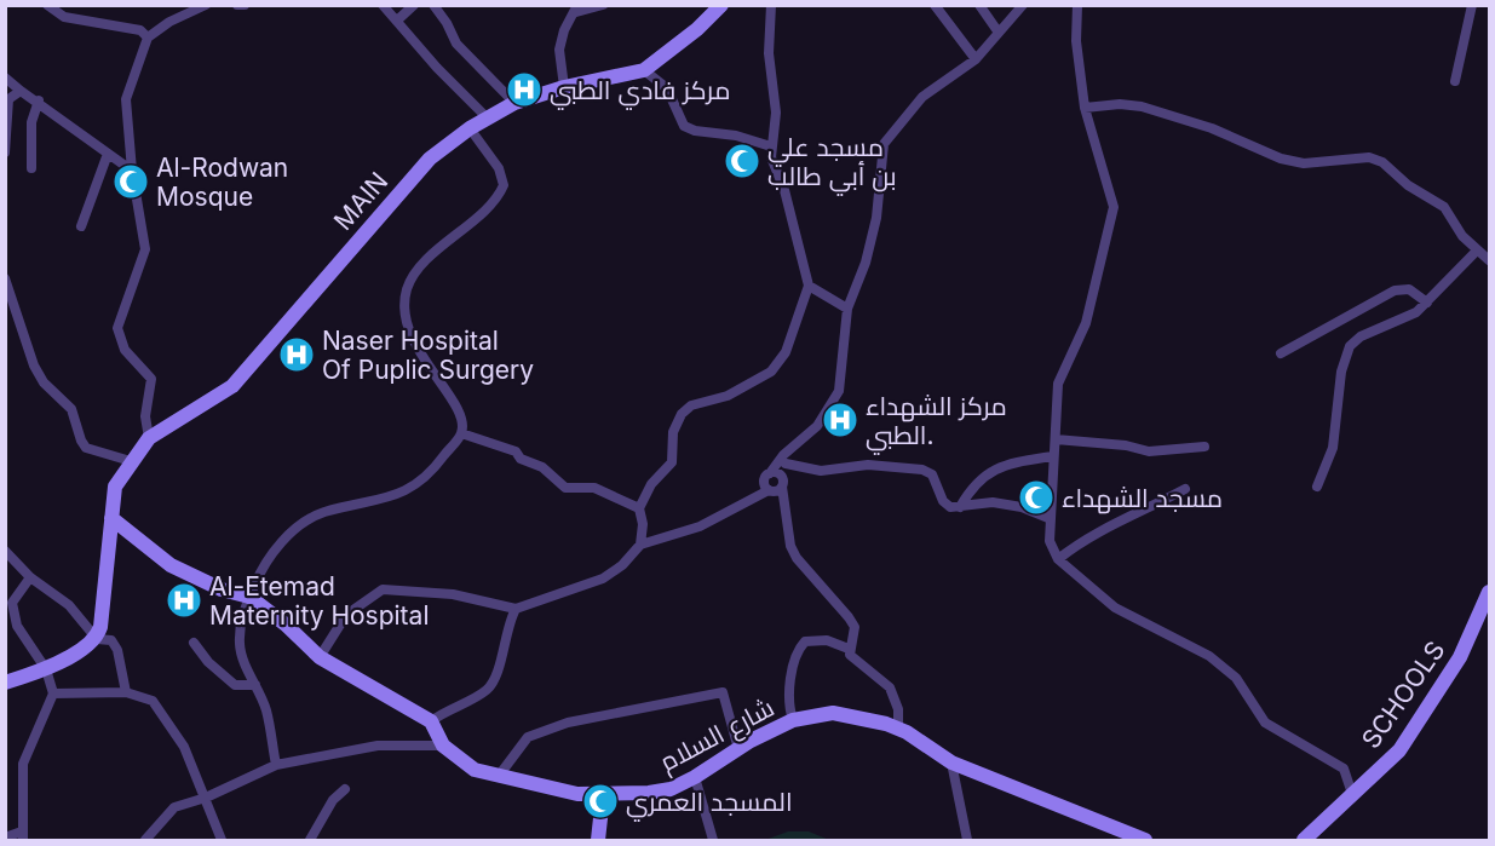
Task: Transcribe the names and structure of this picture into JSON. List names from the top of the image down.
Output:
{
  "streets": {
    "street": ["MAIN", "SCHOOLS", "شارع السلام"]
  },
  "places": {
    "hospital": [
      "مركز فادي الطبي",
      "Naser Hospital Of Puplic Surgery",
      "مركز الشهداء الطبي.",
      "Al-Etemad Maternity Hospital"
    ],
    "mosque": [
      "مسجد علي بن أبي طالب",
      "Al-Rodwan Mosque",
      "مسجد الشهداء",
      "المسجد العمري"
    ]
  }
}
